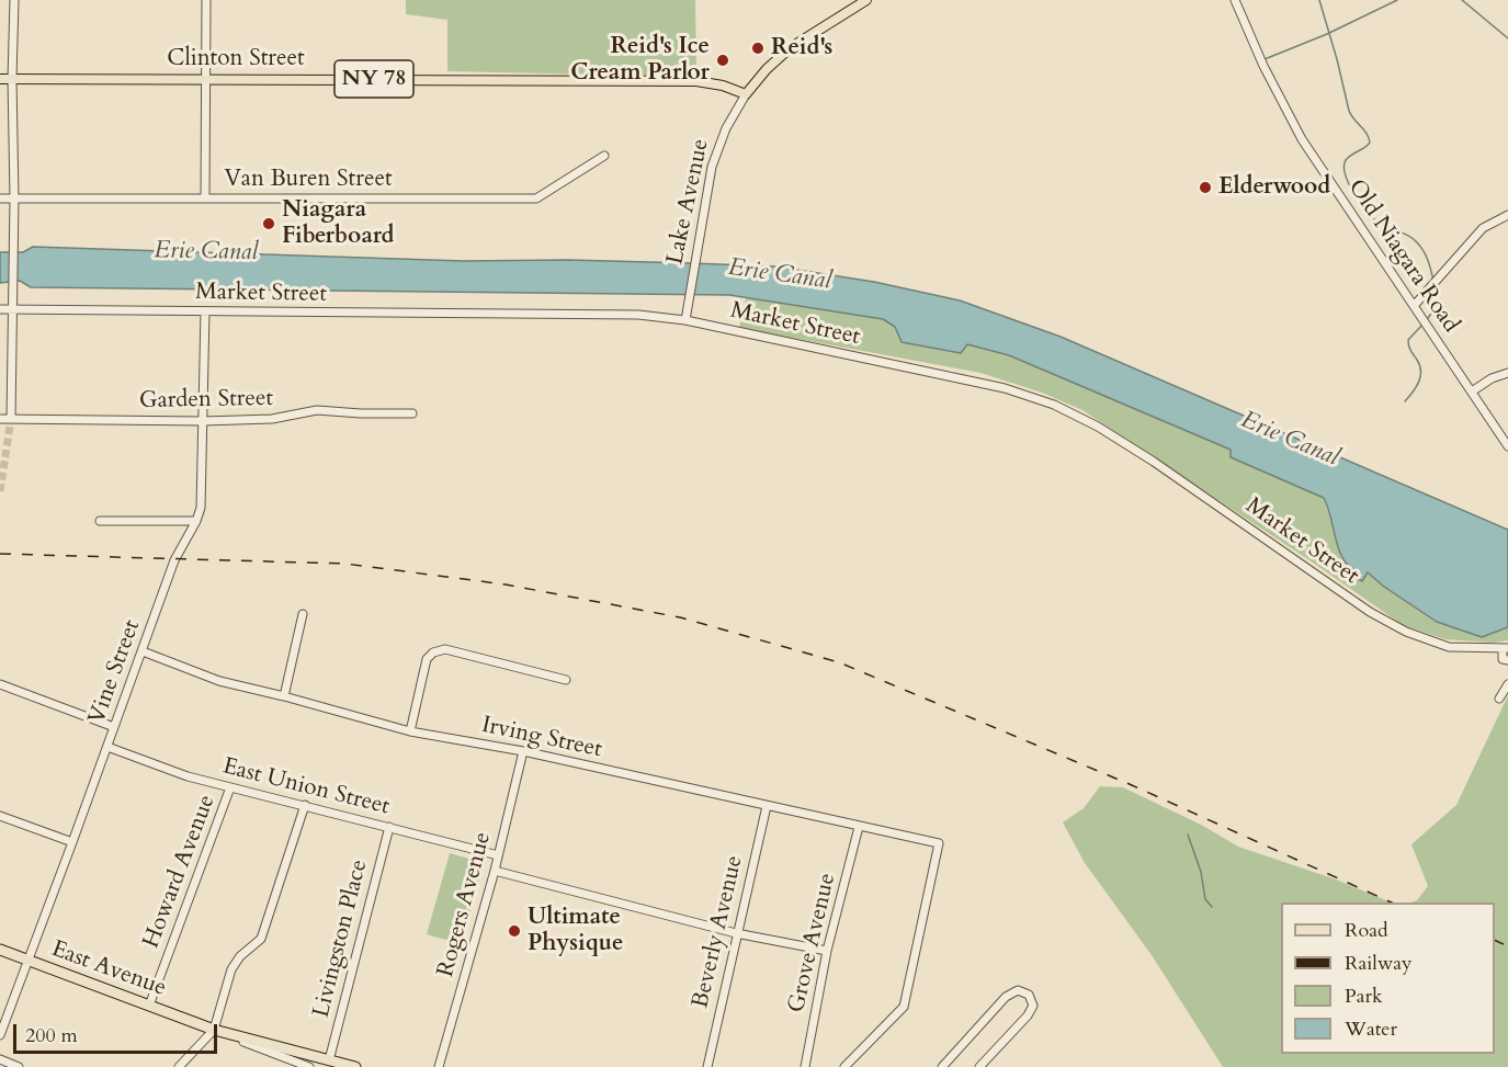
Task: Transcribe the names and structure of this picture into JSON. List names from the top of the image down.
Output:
{
  "streets": {
    "highway": ["East Avenue"],
    "main road": ["Clinton Street", "NY 78", "Lake Avenue"],
    "street": [
      "Van Buren Street",
      "Old Niagara Road",
      "Market Street",
      "Garden Street",
      "Vine Street",
      "Irving Street",
      "East Union Street",
      "Howard Avenue",
      "Rogers Avenue",
      "Beverly Avenue",
      "Livingston Place",
      "Grove Avenue"
    ]
  },
  "crossings": [
    ["Clinton Street", "Lake Avenue"],
    ["Lake Avenue", "Market Street"],
    ["Market Street", "Vine Street"],
    ["Garden Street", "Vine Street"],
    ["Vine Street", "Irving Street"],
    ["Vine Street", "East Union Street"],
    ["Vine Street", "East Avenue"],
    ["Irving Street", "Rogers Avenue"],
    ["Irving Street", "Beverly Avenue"],
    ["Irving Street", "Grove Avenue"],
    ["East Union Street", "Howard Avenue"],
    ["East Union Street", "Rogers Avenue"],
    ["East Union Street", "Livingston Place"],
    ["Howard Avenue", "East Avenue"],
    ["Livingston Place", "East Avenue"]
  ],
  "water": ["Erie Canal"],
  "places": [
    "Reid's",
    "Reid's Ice Cream Parlor",
    "Elderwood",
    "Niagara Fiberboard",
    "Ultimate Physique"
  ],
  "legend": [
    "Road",
    "Railway",
    "Park",
    "Water"
  ],
  "scale_bar": "200 m"
}
